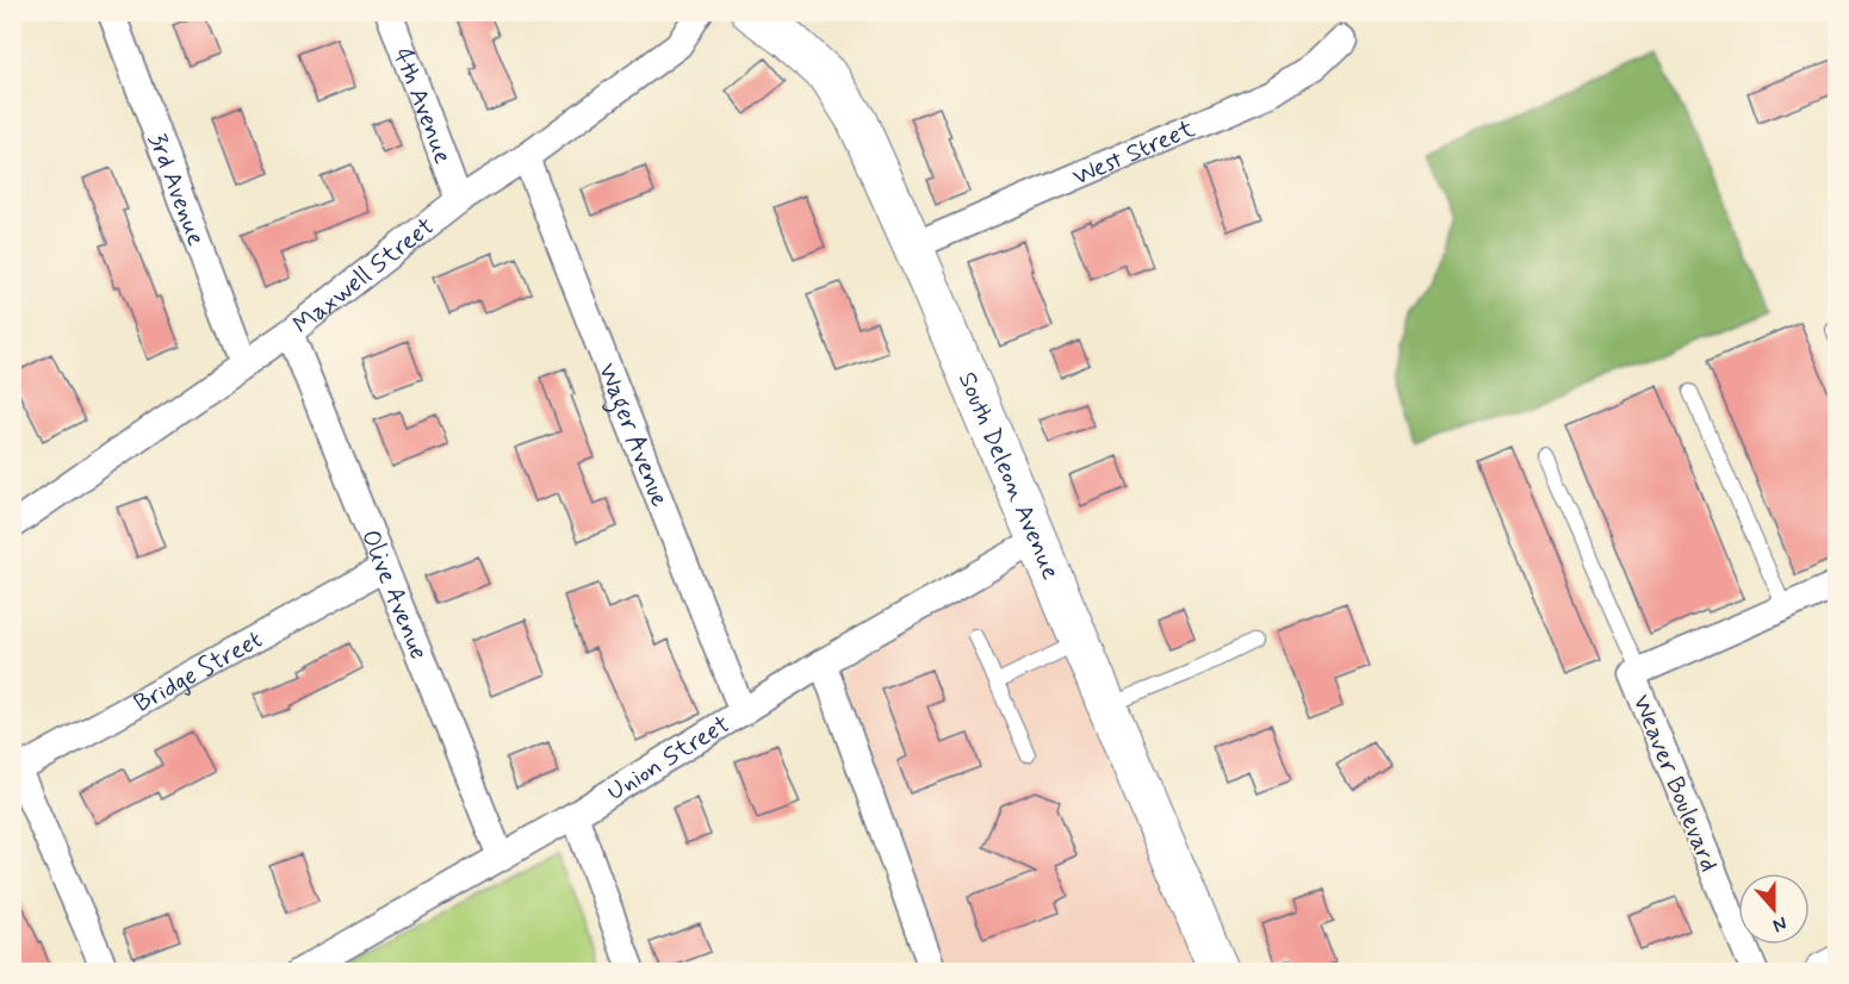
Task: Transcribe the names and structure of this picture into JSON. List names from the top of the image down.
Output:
{
  "streets": {
    "street": [
      "4th Avenue",
      "West Street",
      "3rd Avenue",
      "Maxwell Street",
      "Wager Avenue",
      "South Deleon Avenue",
      "Olive Avenue",
      "Bridge Street",
      "Union Street",
      "Weaver Boulevard"
    ]
  },
  "crossings": [
    ["4th Avenue", "Maxwell Street"],
    ["West Street", "South Deleon Avenue"],
    ["3rd Avenue", "Maxwell Street"],
    ["Maxwell Street", "Wager Avenue"],
    ["Maxwell Street", "Olive Avenue"],
    ["Wager Avenue", "Union Street"],
    ["South Deleon Avenue", "Union Street"],
    ["Olive Avenue", "Bridge Street"],
    ["Olive Avenue", "Union Street"]
  ],
  "north": "bottom"
}
